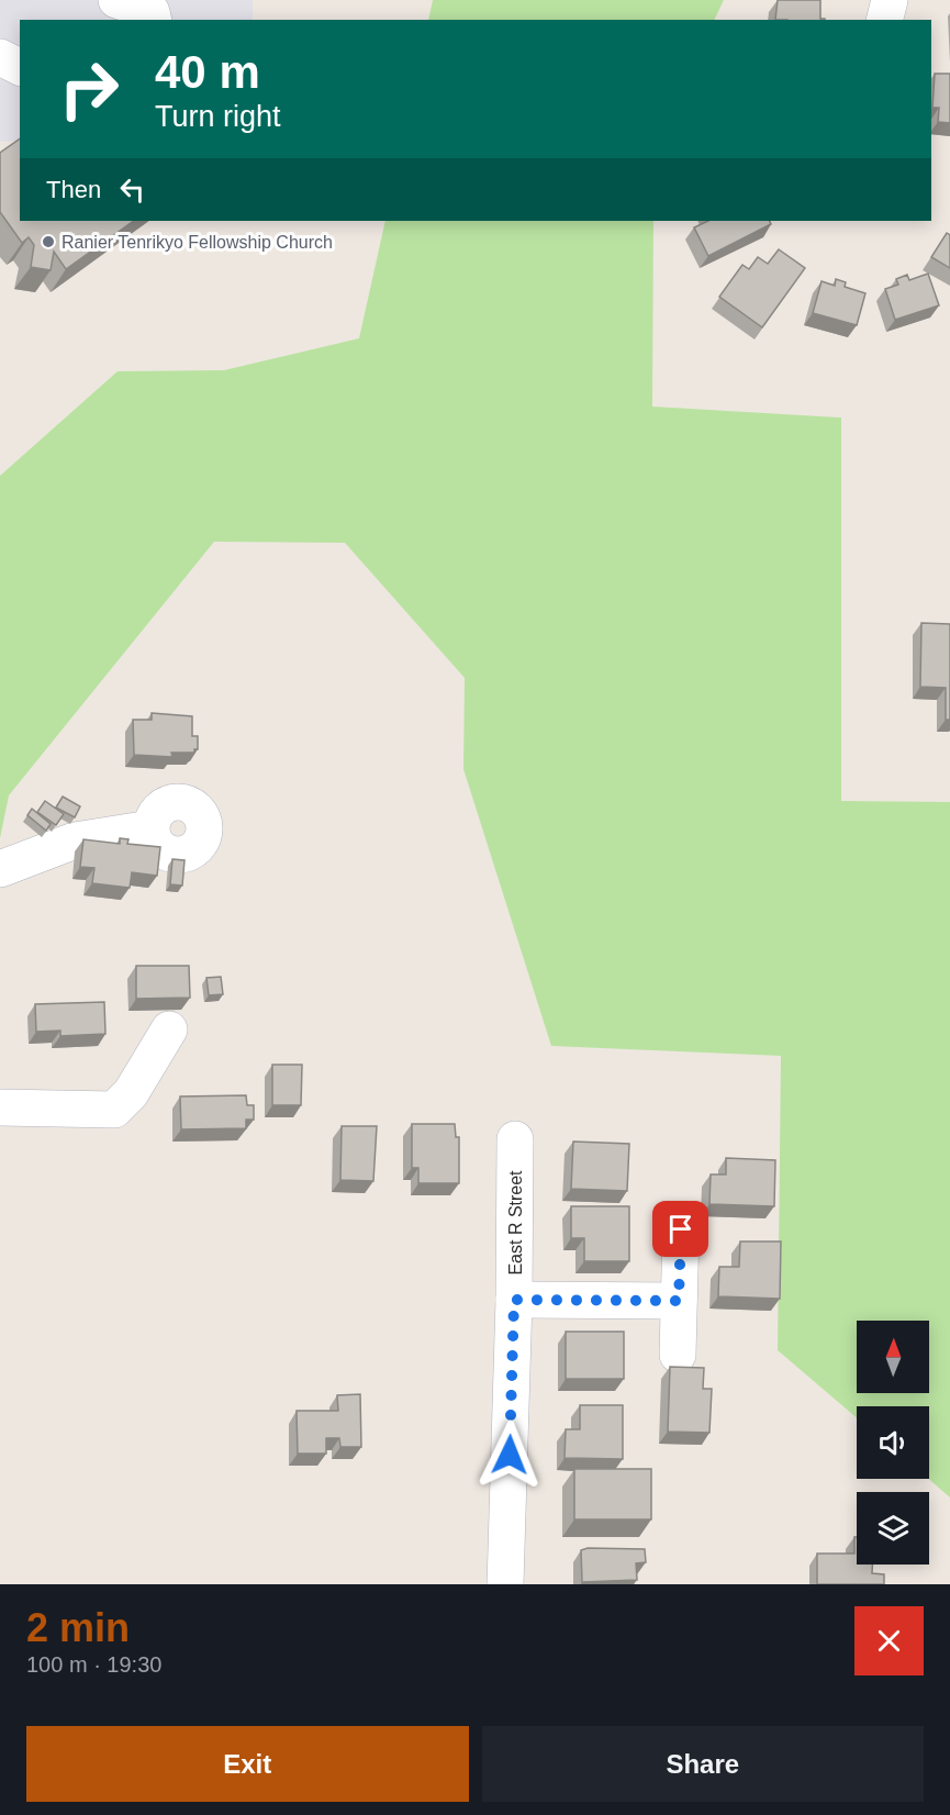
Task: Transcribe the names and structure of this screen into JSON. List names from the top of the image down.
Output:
{
  "streets": {
    "street": ["East R Street"]
  },
  "places": ["Ranier Tenrikyo Fellowship Church"],
  "north": "top",
  "page": {
    "turn": ["40 m", "Turn right"],
    "then": "Then",
    "heading": ["2 min", "100 m · 19:30"],
    "buttons": ["Exit", "Share"]
  }
}
